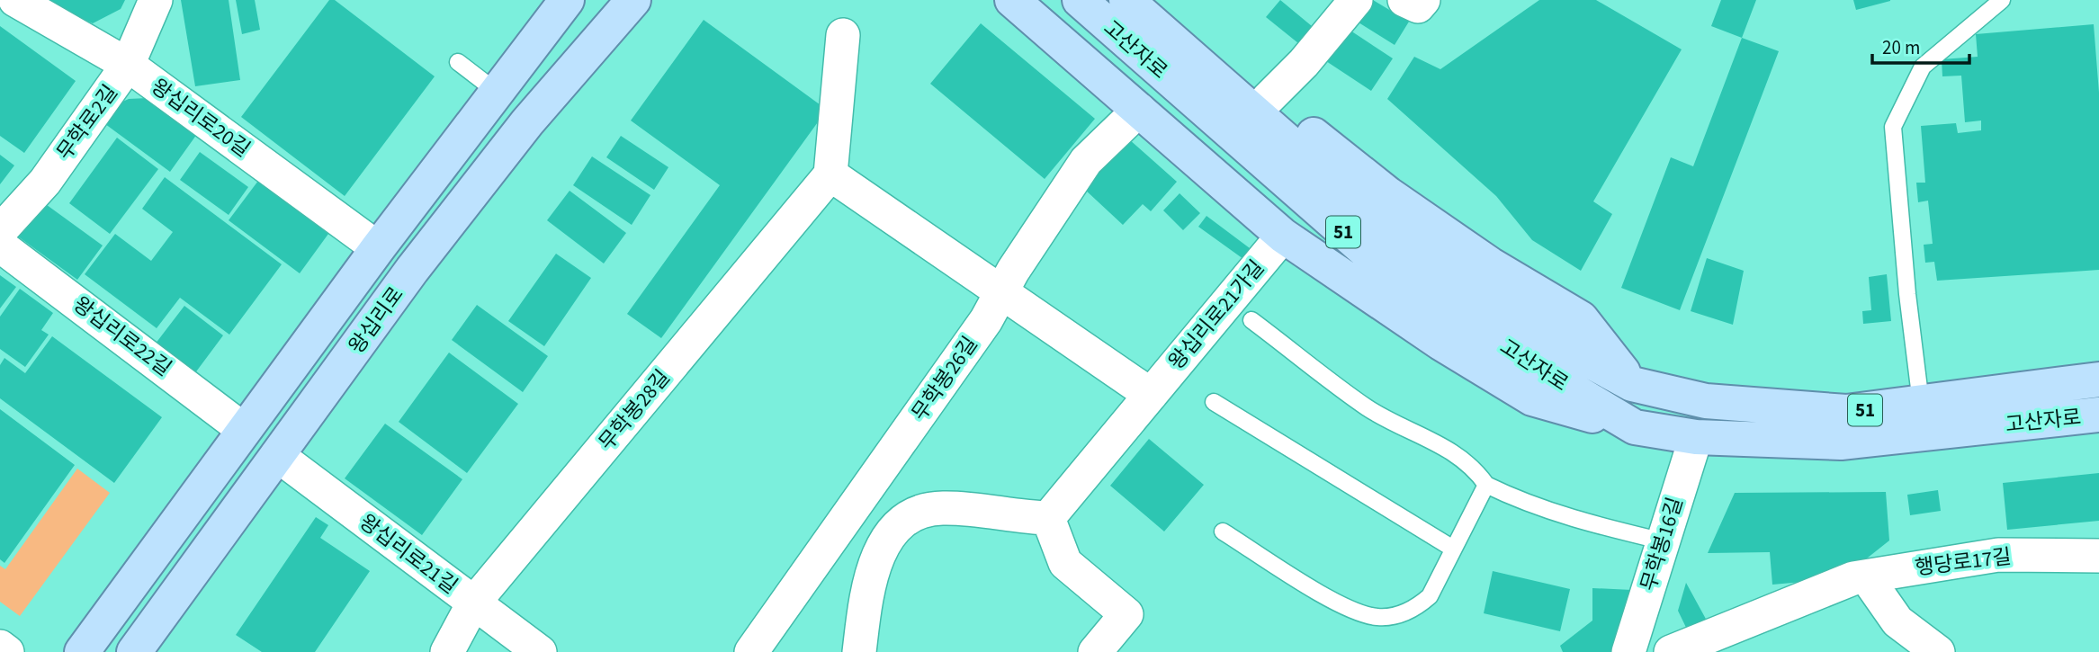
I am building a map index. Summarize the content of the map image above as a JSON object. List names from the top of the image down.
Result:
{
  "streets": {
    "main road": ["고산자로", "51", "왕십리로"],
    "street": [
      "왕십리로20길",
      "무학로2길",
      "왕십리로21가길",
      "왕십리로22길",
      "무학봉26길",
      "무학봉28길",
      "무학봉16길",
      "왕십리로21길",
      "행당로17길"
    ]
  },
  "crossings": [
    ["고산자로", "무학봉16길"],
    ["왕십리로20길", "무학로2길"],
    ["왕십리로20길", "왕십리로"],
    ["왕십리로", "왕십리로22길"],
    ["왕십리로", "왕십리로21길"],
    ["무학봉28길", "왕십리로21길"]
  ],
  "scale_bar": "20 m"
}
